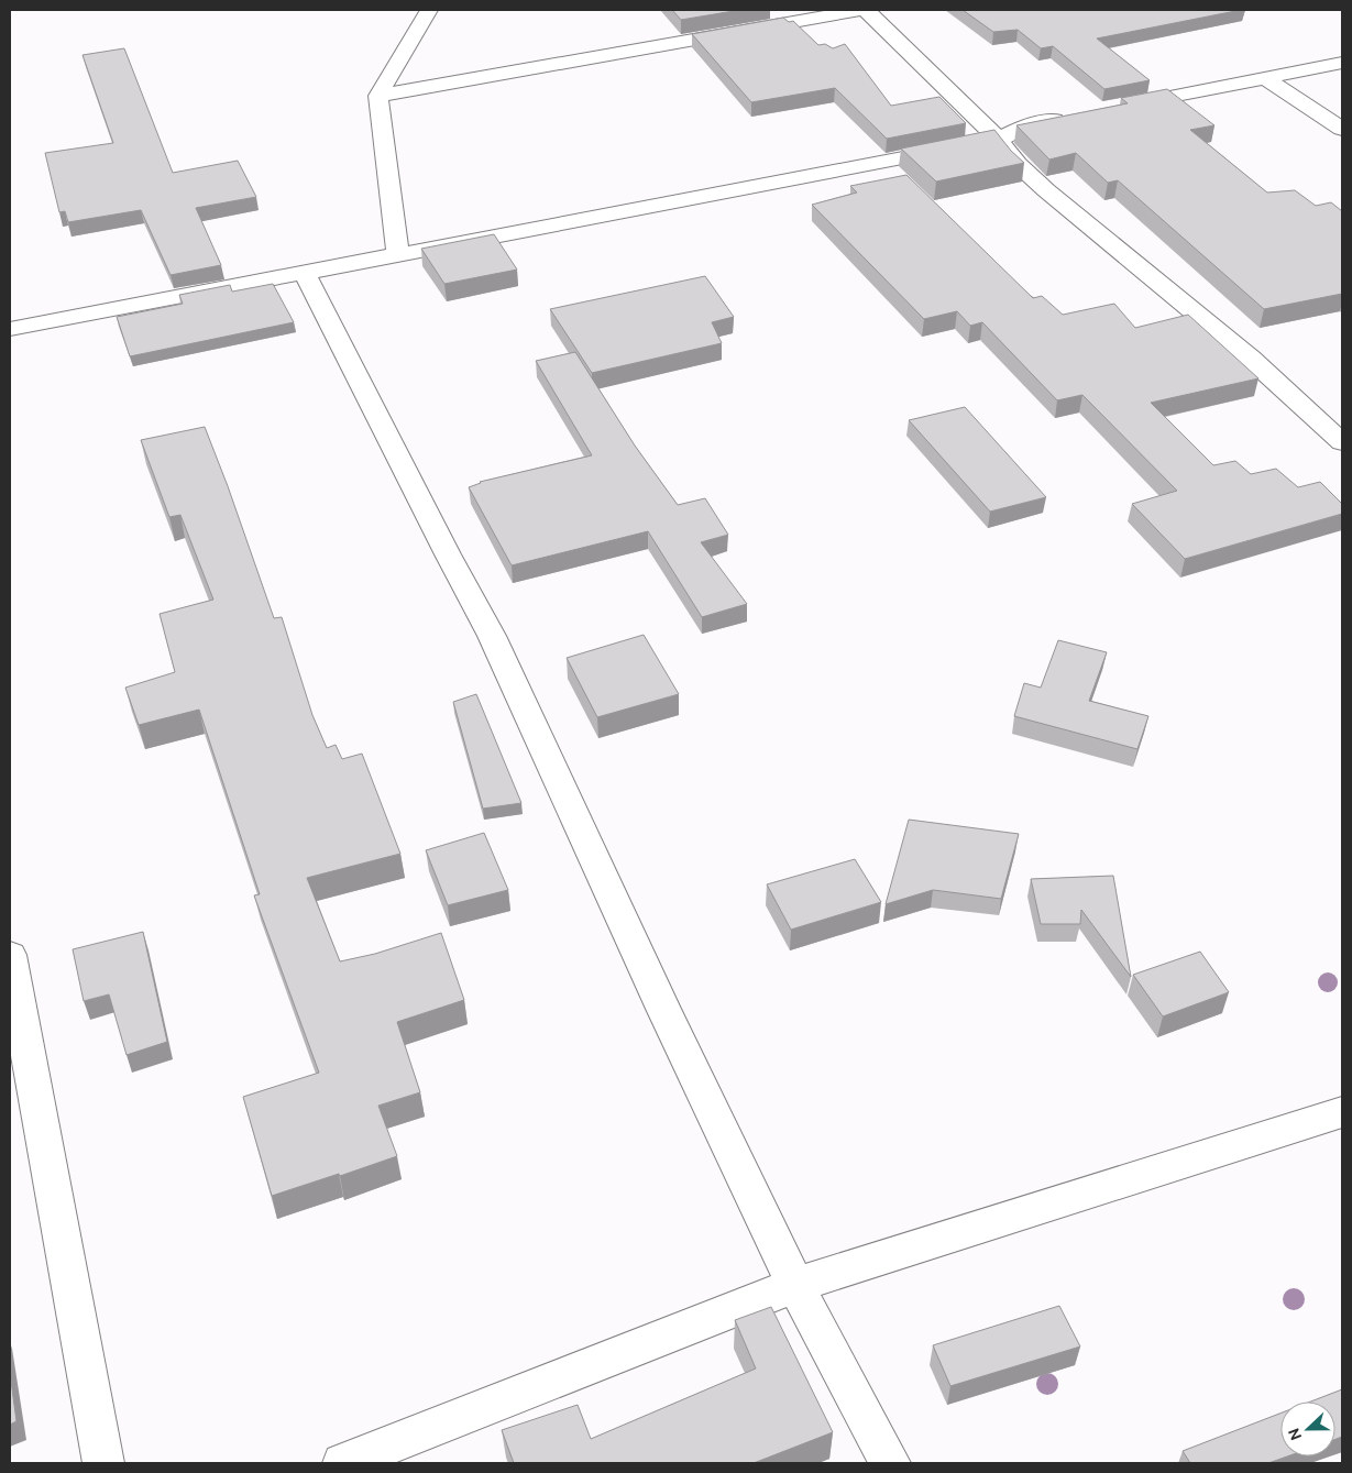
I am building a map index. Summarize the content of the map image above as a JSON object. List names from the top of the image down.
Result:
{
  "north": "left"
}
